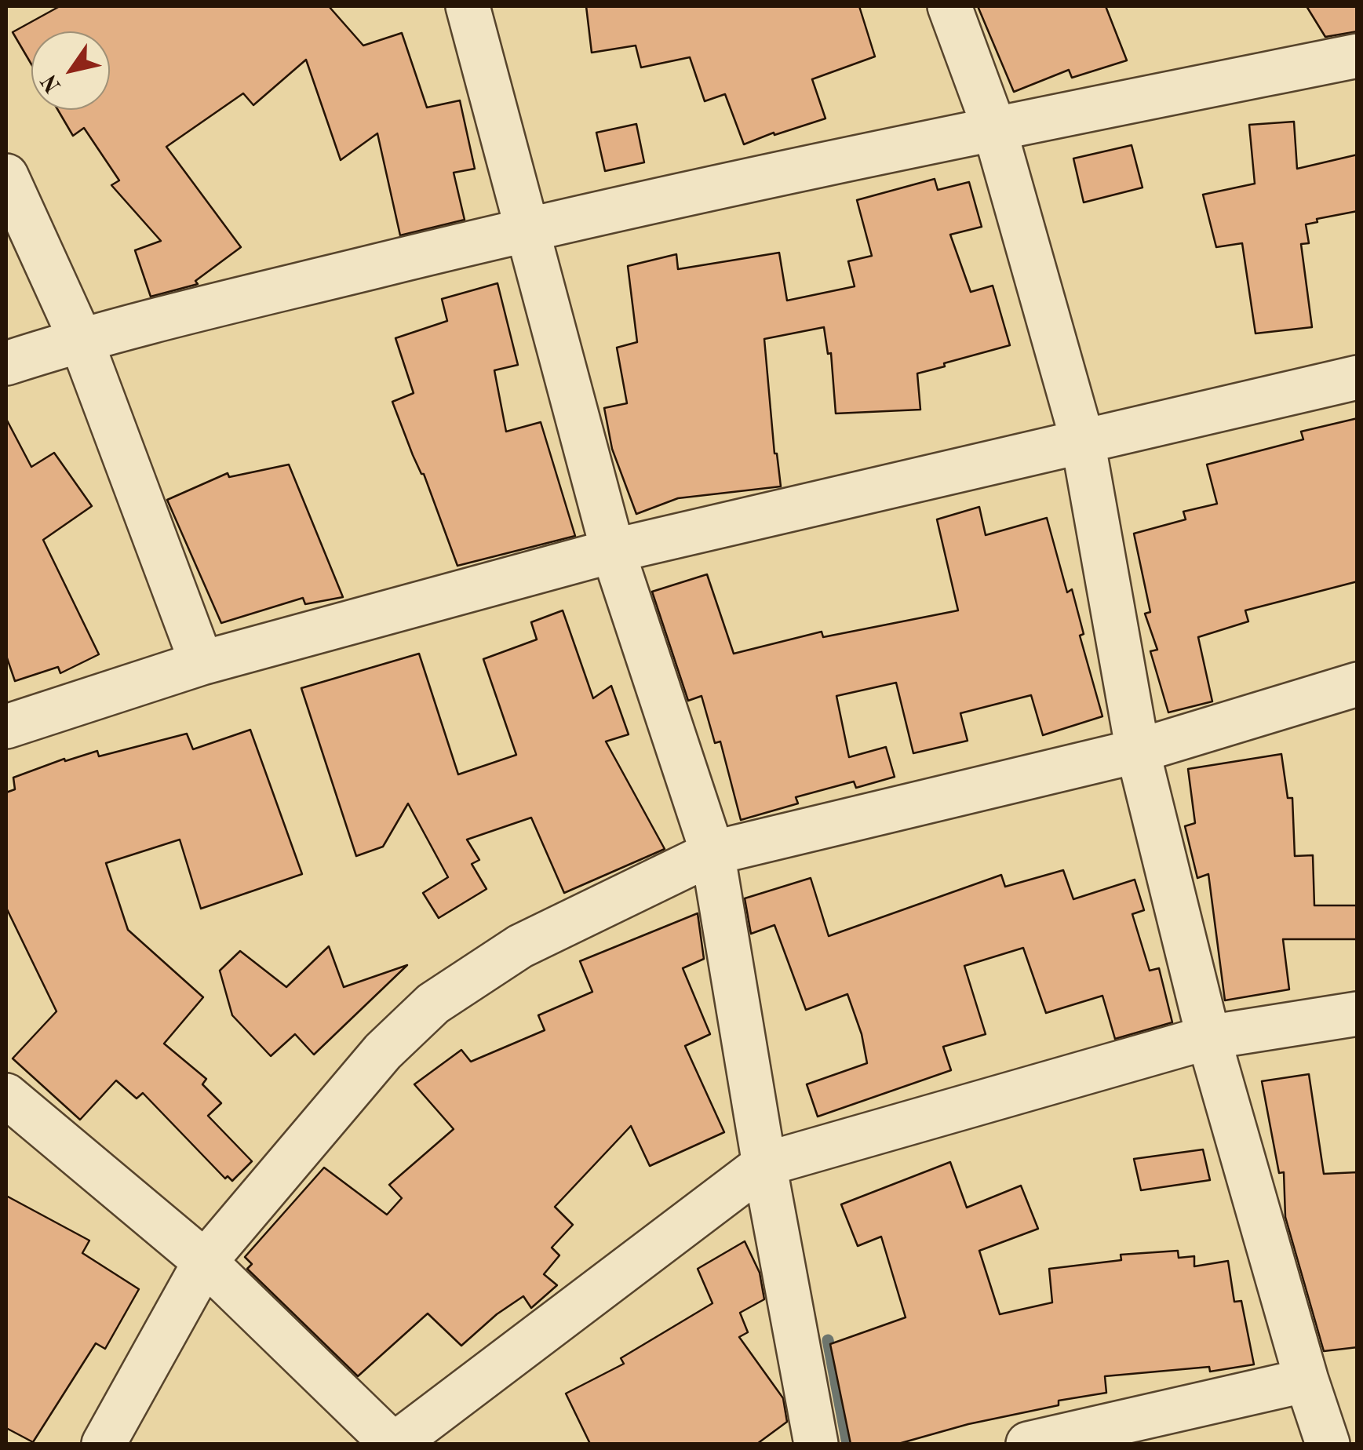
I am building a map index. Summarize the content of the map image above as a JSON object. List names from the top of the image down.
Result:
{
  "north": "bottom left"
}
